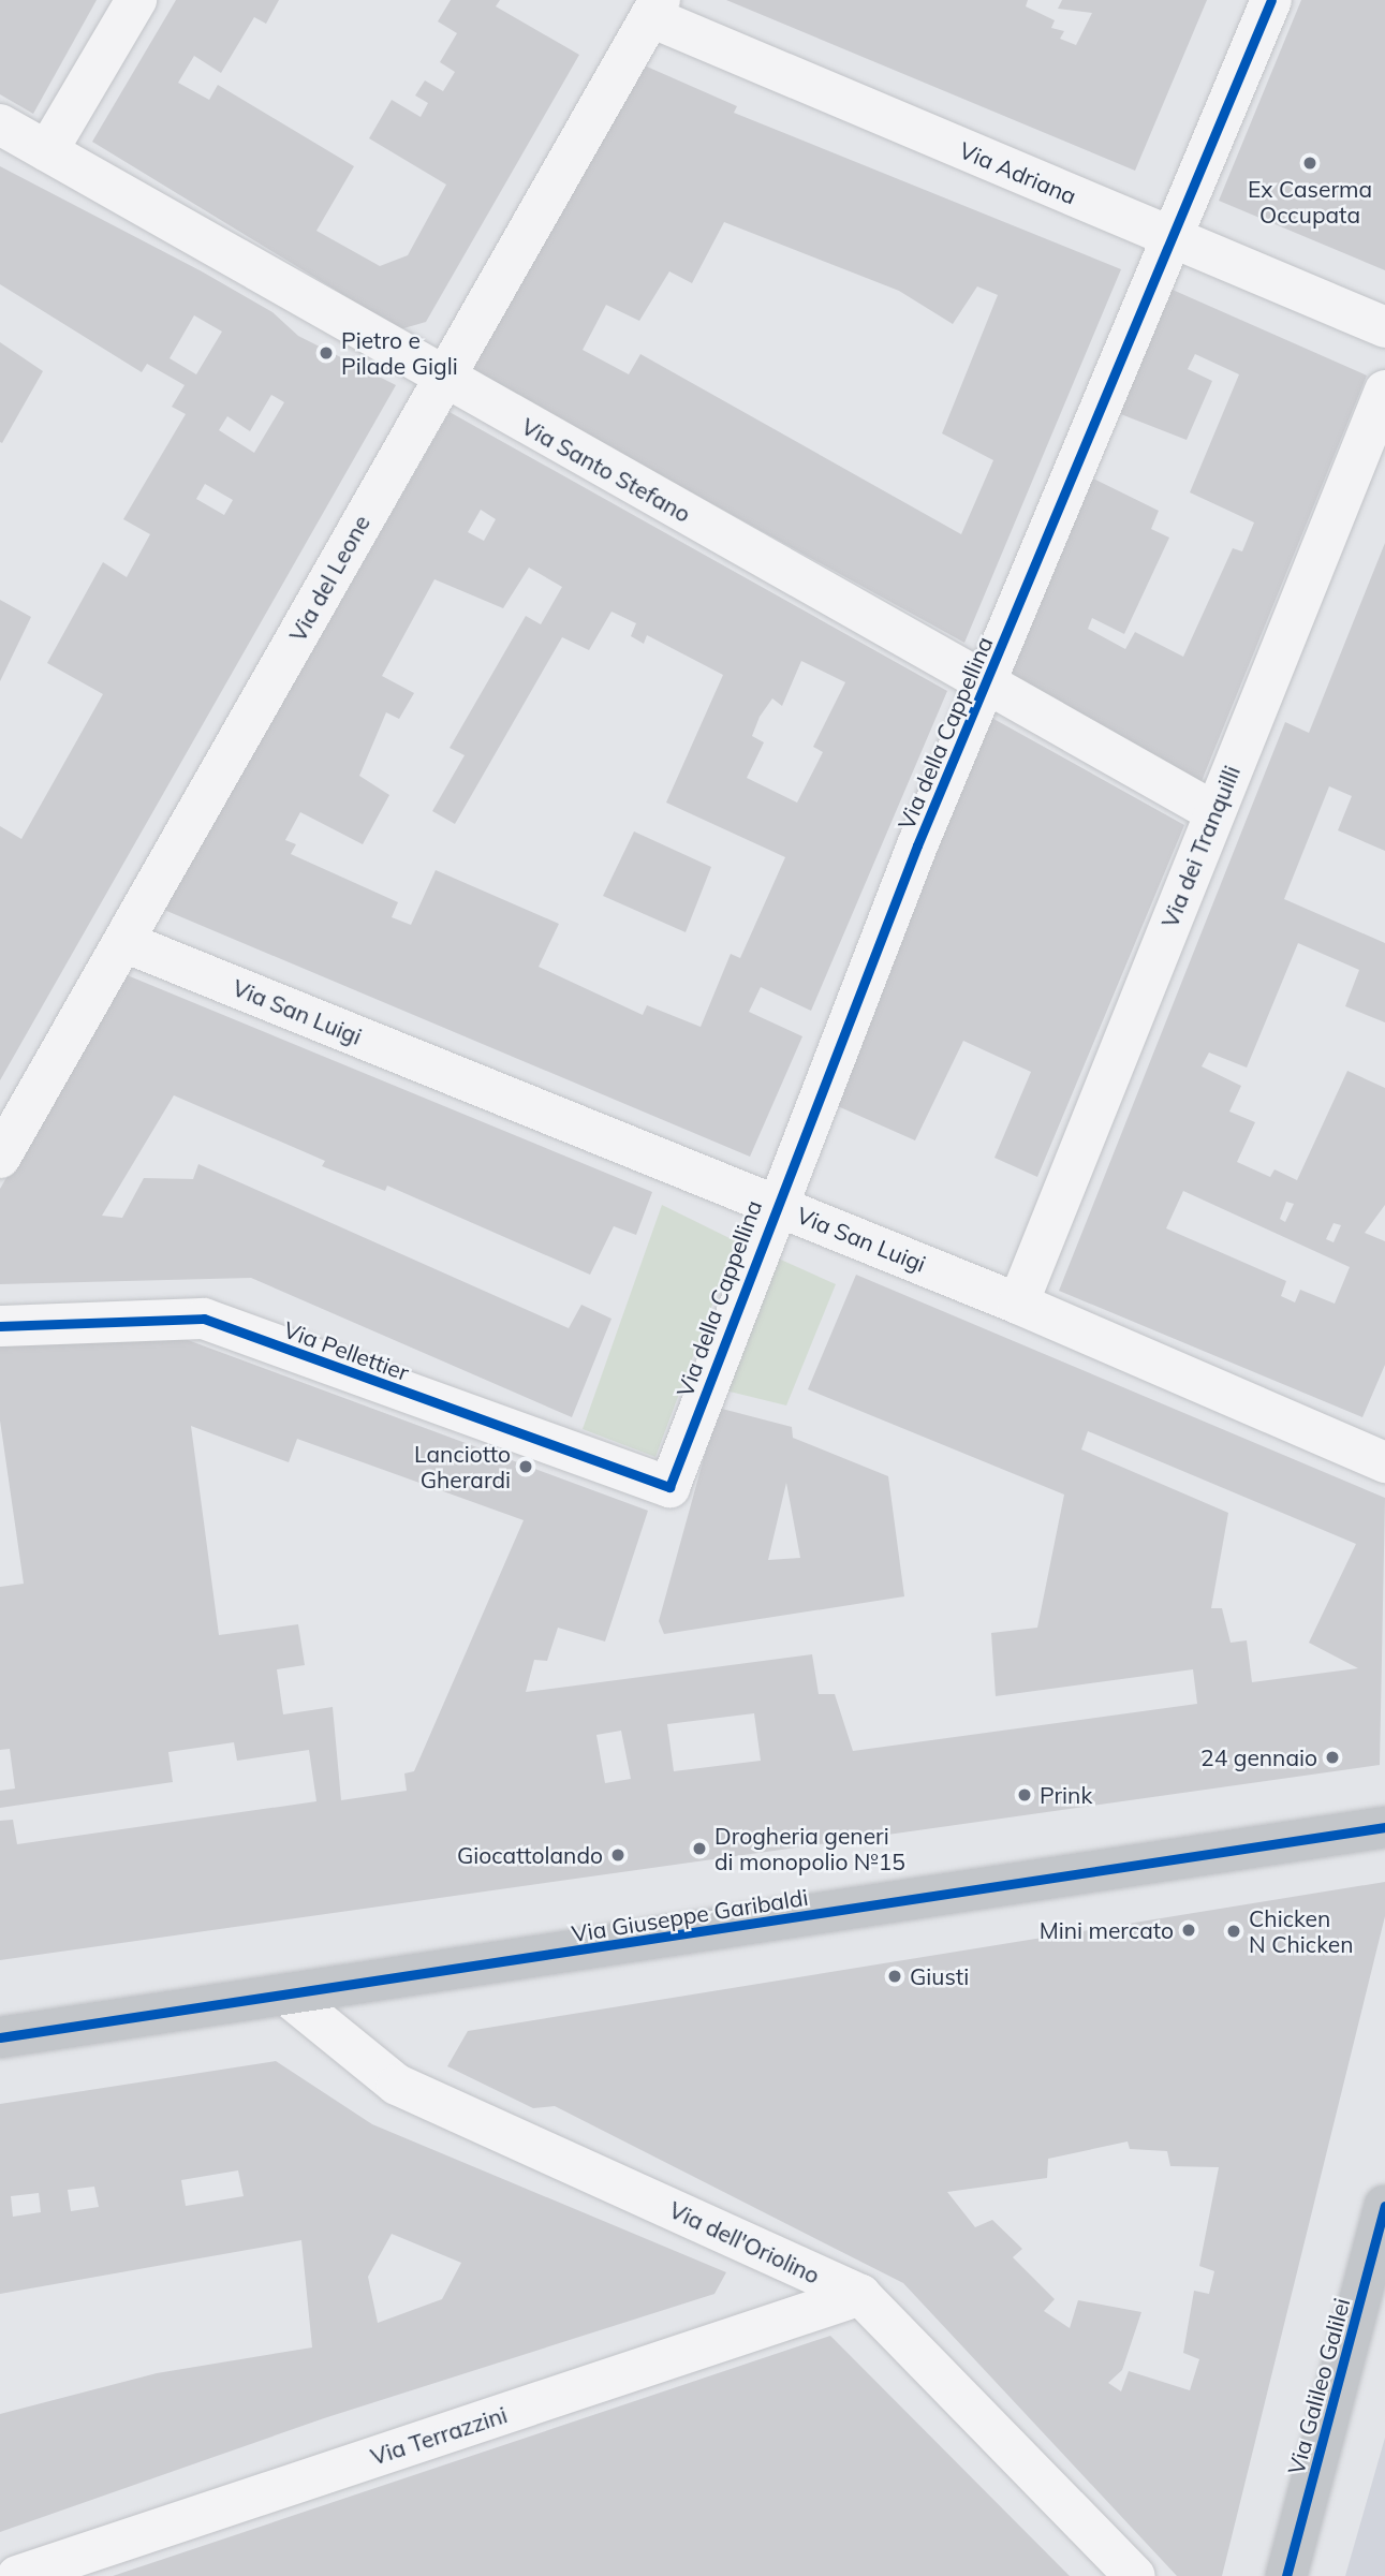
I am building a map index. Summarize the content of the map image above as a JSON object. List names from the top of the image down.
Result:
{
  "streets": {
    "street": [
      "Via Adriana",
      "Via Santo Stefano",
      "Via del Leone",
      "Via della Cappellina",
      "Via dei Tranquilli",
      "Via San Luigi",
      "Via Pellettier",
      "Via Giuseppe Garibaldi",
      "Via dell'Oriolino",
      "Via Galileo Galilei",
      "Via Terrazzini"
    ]
  },
  "crossings": [
    ["Via Adriana", "Via del Leone"],
    ["Via Adriana", "Via della Cappellina"],
    ["Via Santo Stefano", "Via del Leone"],
    ["Via Santo Stefano", "Via della Cappellina"],
    ["Via Santo Stefano", "Via dei Tranquilli"],
    ["Via del Leone", "Via San Luigi"],
    ["Via della Cappellina", "Via San Luigi"],
    ["Via della Cappellina", "Via Pellettier"],
    ["Via dei Tranquilli", "Via San Luigi"],
    ["Via Giuseppe Garibaldi", "Via dell'Oriolino"],
    ["Via dell'Oriolino", "Via Terrazzini"]
  ],
  "places": [
    "Ex Caserma Occupata",
    "Pietro e Pilade Gigli",
    "Lanciotto Gherardi",
    "24 gennaio",
    "Prink",
    "Drogheria generi di monopolio №15",
    "Giocattolando",
    "Mini mercato",
    "Chicken N Chicken",
    "Giusti"
  ]
}
